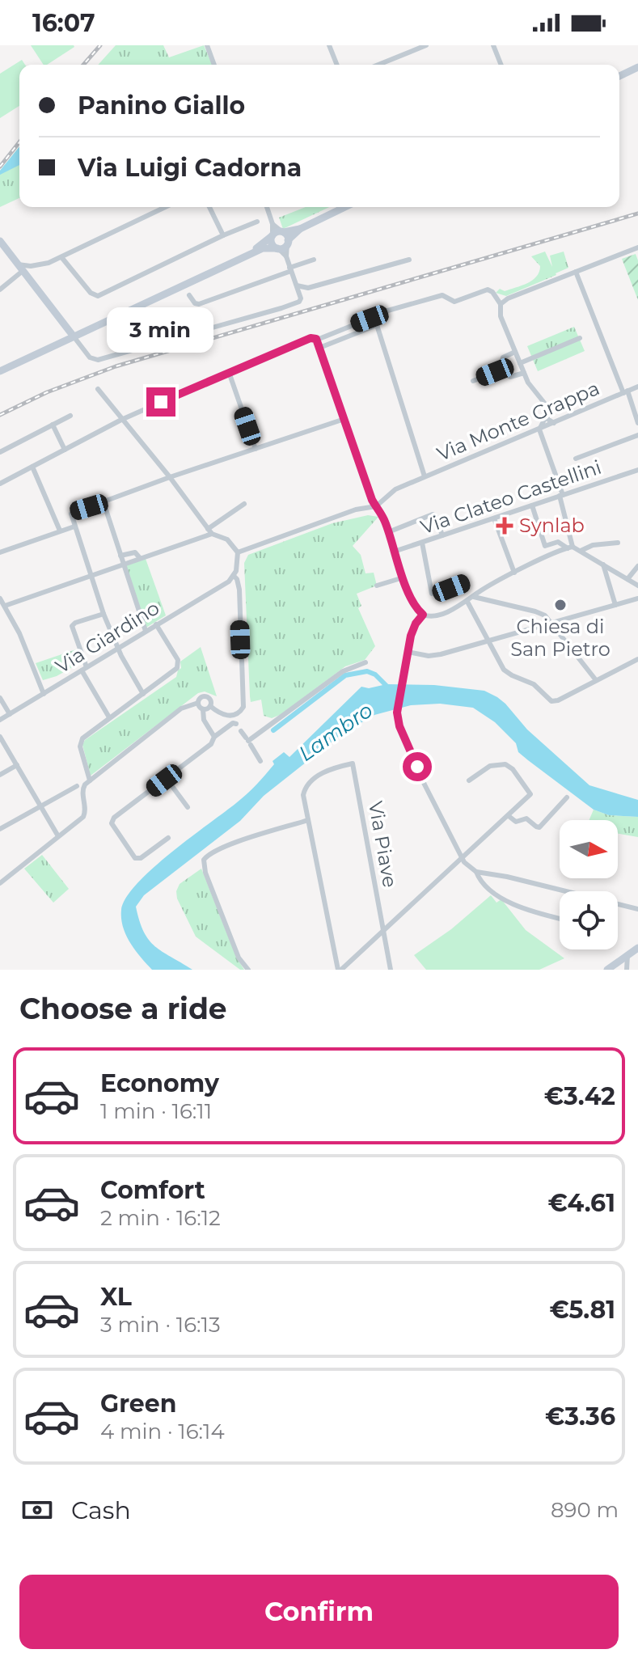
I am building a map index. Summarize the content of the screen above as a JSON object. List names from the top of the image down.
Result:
{
  "streets": {
    "street": [
      "Via Monte Grappa",
      "Via Clateo Castellini",
      "Via Giardino",
      "Via Piave"
    ]
  },
  "water": ["Lambro"],
  "places": {
    "health": ["Synlab"],
    "other": ["Chiesa di San Pietro"]
  },
  "north": "right",
  "page": {
    "status": "16:07",
    "banner": ["Panino Giallo", "Via Luigi Cadorna"],
    "bubble": "3 min",
    "heading": "Choose a ride",
    "list": [
      {
        "name": "Economy",
        "note": "1 min · 16:11",
        "value": "€3.42"
      },
      {
        "name": "Comfort",
        "note": "2 min · 16:12",
        "value": "€4.61"
      },
      {
        "name": "XL",
        "note": "3 min · 16:13",
        "value": "€5.81"
      },
      {
        "name": "Green",
        "note": "4 min · 16:14",
        "value": "€3.36"
      }
    ],
    "pay": ["Cash", "890 m"],
    "buttons": "Confirm"
  }
}
